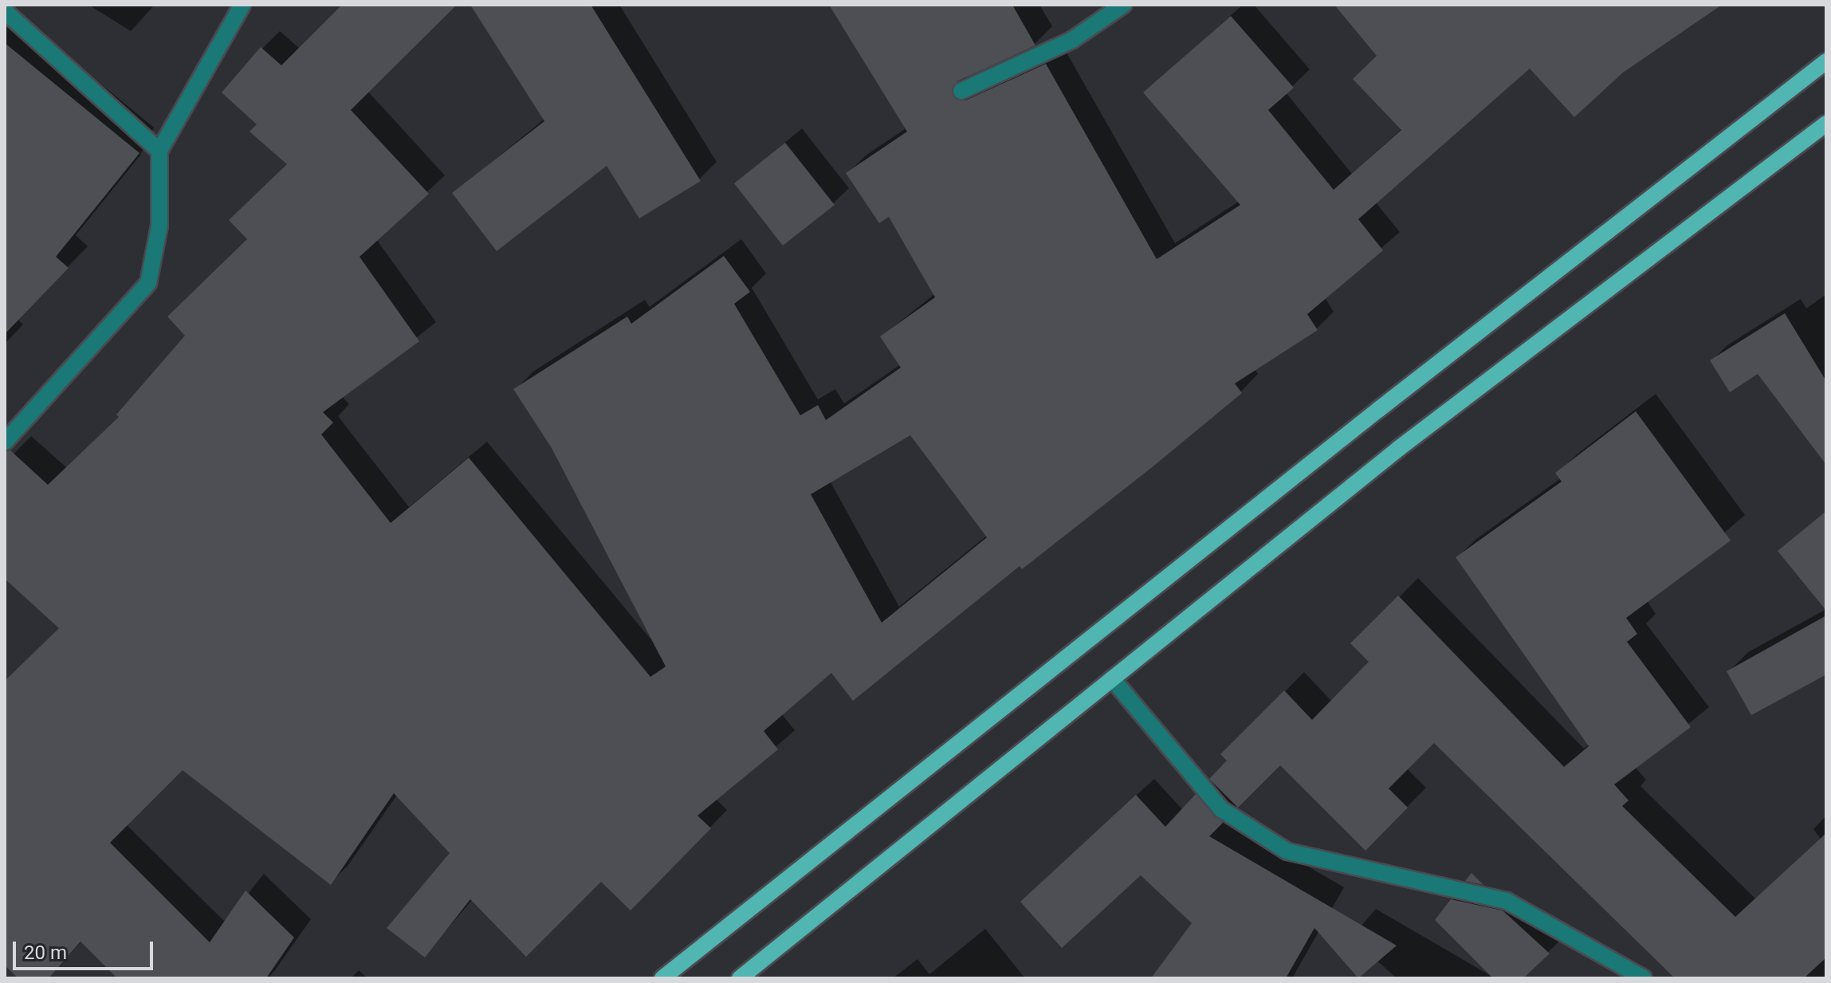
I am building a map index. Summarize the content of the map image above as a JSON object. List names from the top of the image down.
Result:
{
  "scale_bar": "20 m"
}
